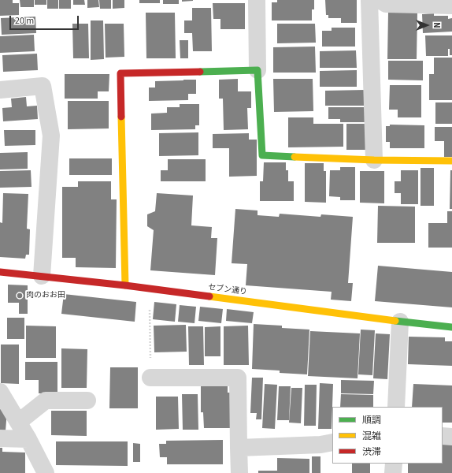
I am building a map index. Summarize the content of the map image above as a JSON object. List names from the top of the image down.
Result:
{
  "streets": {
    "street": ["セブン通り"]
  },
  "places": ["肉のおお田"],
  "legend": ["順調", "混雑", "渋滞"],
  "scale_bar": "20 m",
  "north": "right"
}
